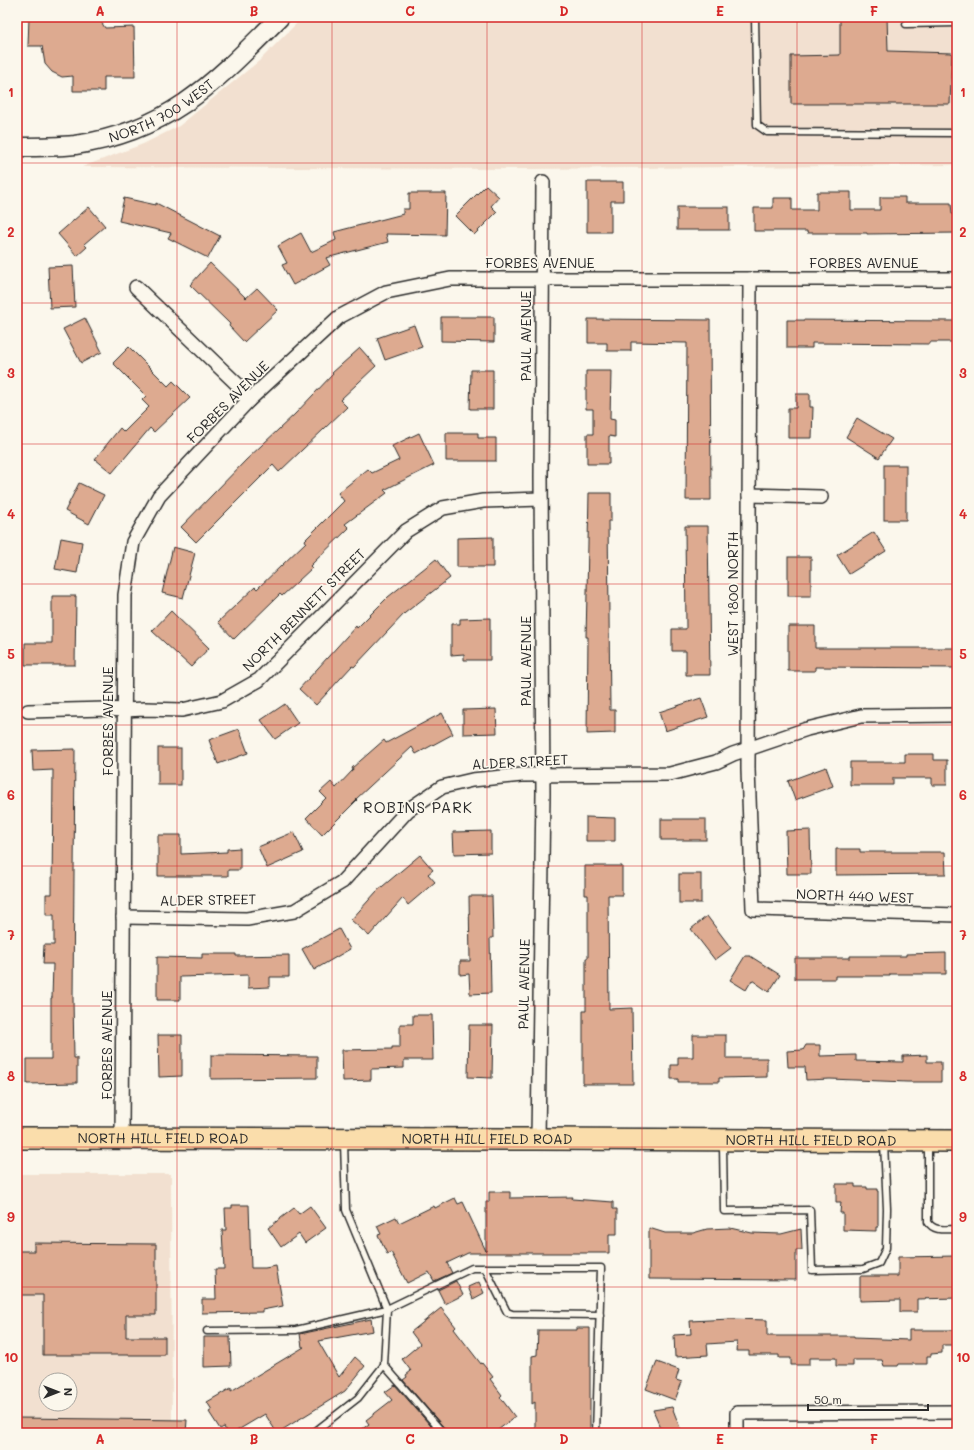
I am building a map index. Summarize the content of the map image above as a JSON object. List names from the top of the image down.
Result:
{
  "streets": {
    "main road": ["NORTH HILL FIELD ROAD"],
    "street": [
      "NORTH 700 WEST",
      "FORBES AVENUE",
      "PAUL AVENUE",
      "WEST 1800 NORTH",
      "NORTH BENNETT STREET",
      "ALDER STREET",
      "NORTH 440 WEST"
    ]
  },
  "crossings": [
    ["FORBES AVENUE", "PAUL AVENUE"],
    ["FORBES AVENUE", "WEST 1800 NORTH"],
    ["FORBES AVENUE", "NORTH BENNETT STREET"],
    ["FORBES AVENUE", "ALDER STREET"],
    ["FORBES AVENUE", "NORTH HILL FIELD ROAD"],
    ["PAUL AVENUE", "NORTH BENNETT STREET"],
    ["PAUL AVENUE", "ALDER STREET"],
    ["PAUL AVENUE", "NORTH HILL FIELD ROAD"],
    ["WEST 1800 NORTH", "ALDER STREET"],
    ["WEST 1800 NORTH", "NORTH 440 WEST"]
  ],
  "districts": ["ROBINS PARK"],
  "scale_bar": "50 m",
  "north": "right",
  "grid": {
    "columns": [
      "A",
      "B",
      "C",
      "D",
      "E",
      "F"
    ],
    "rows": [
      "1",
      "2",
      "3",
      "4",
      "5",
      "6",
      "7",
      "8",
      "9",
      "10"
    ]
  }
}
